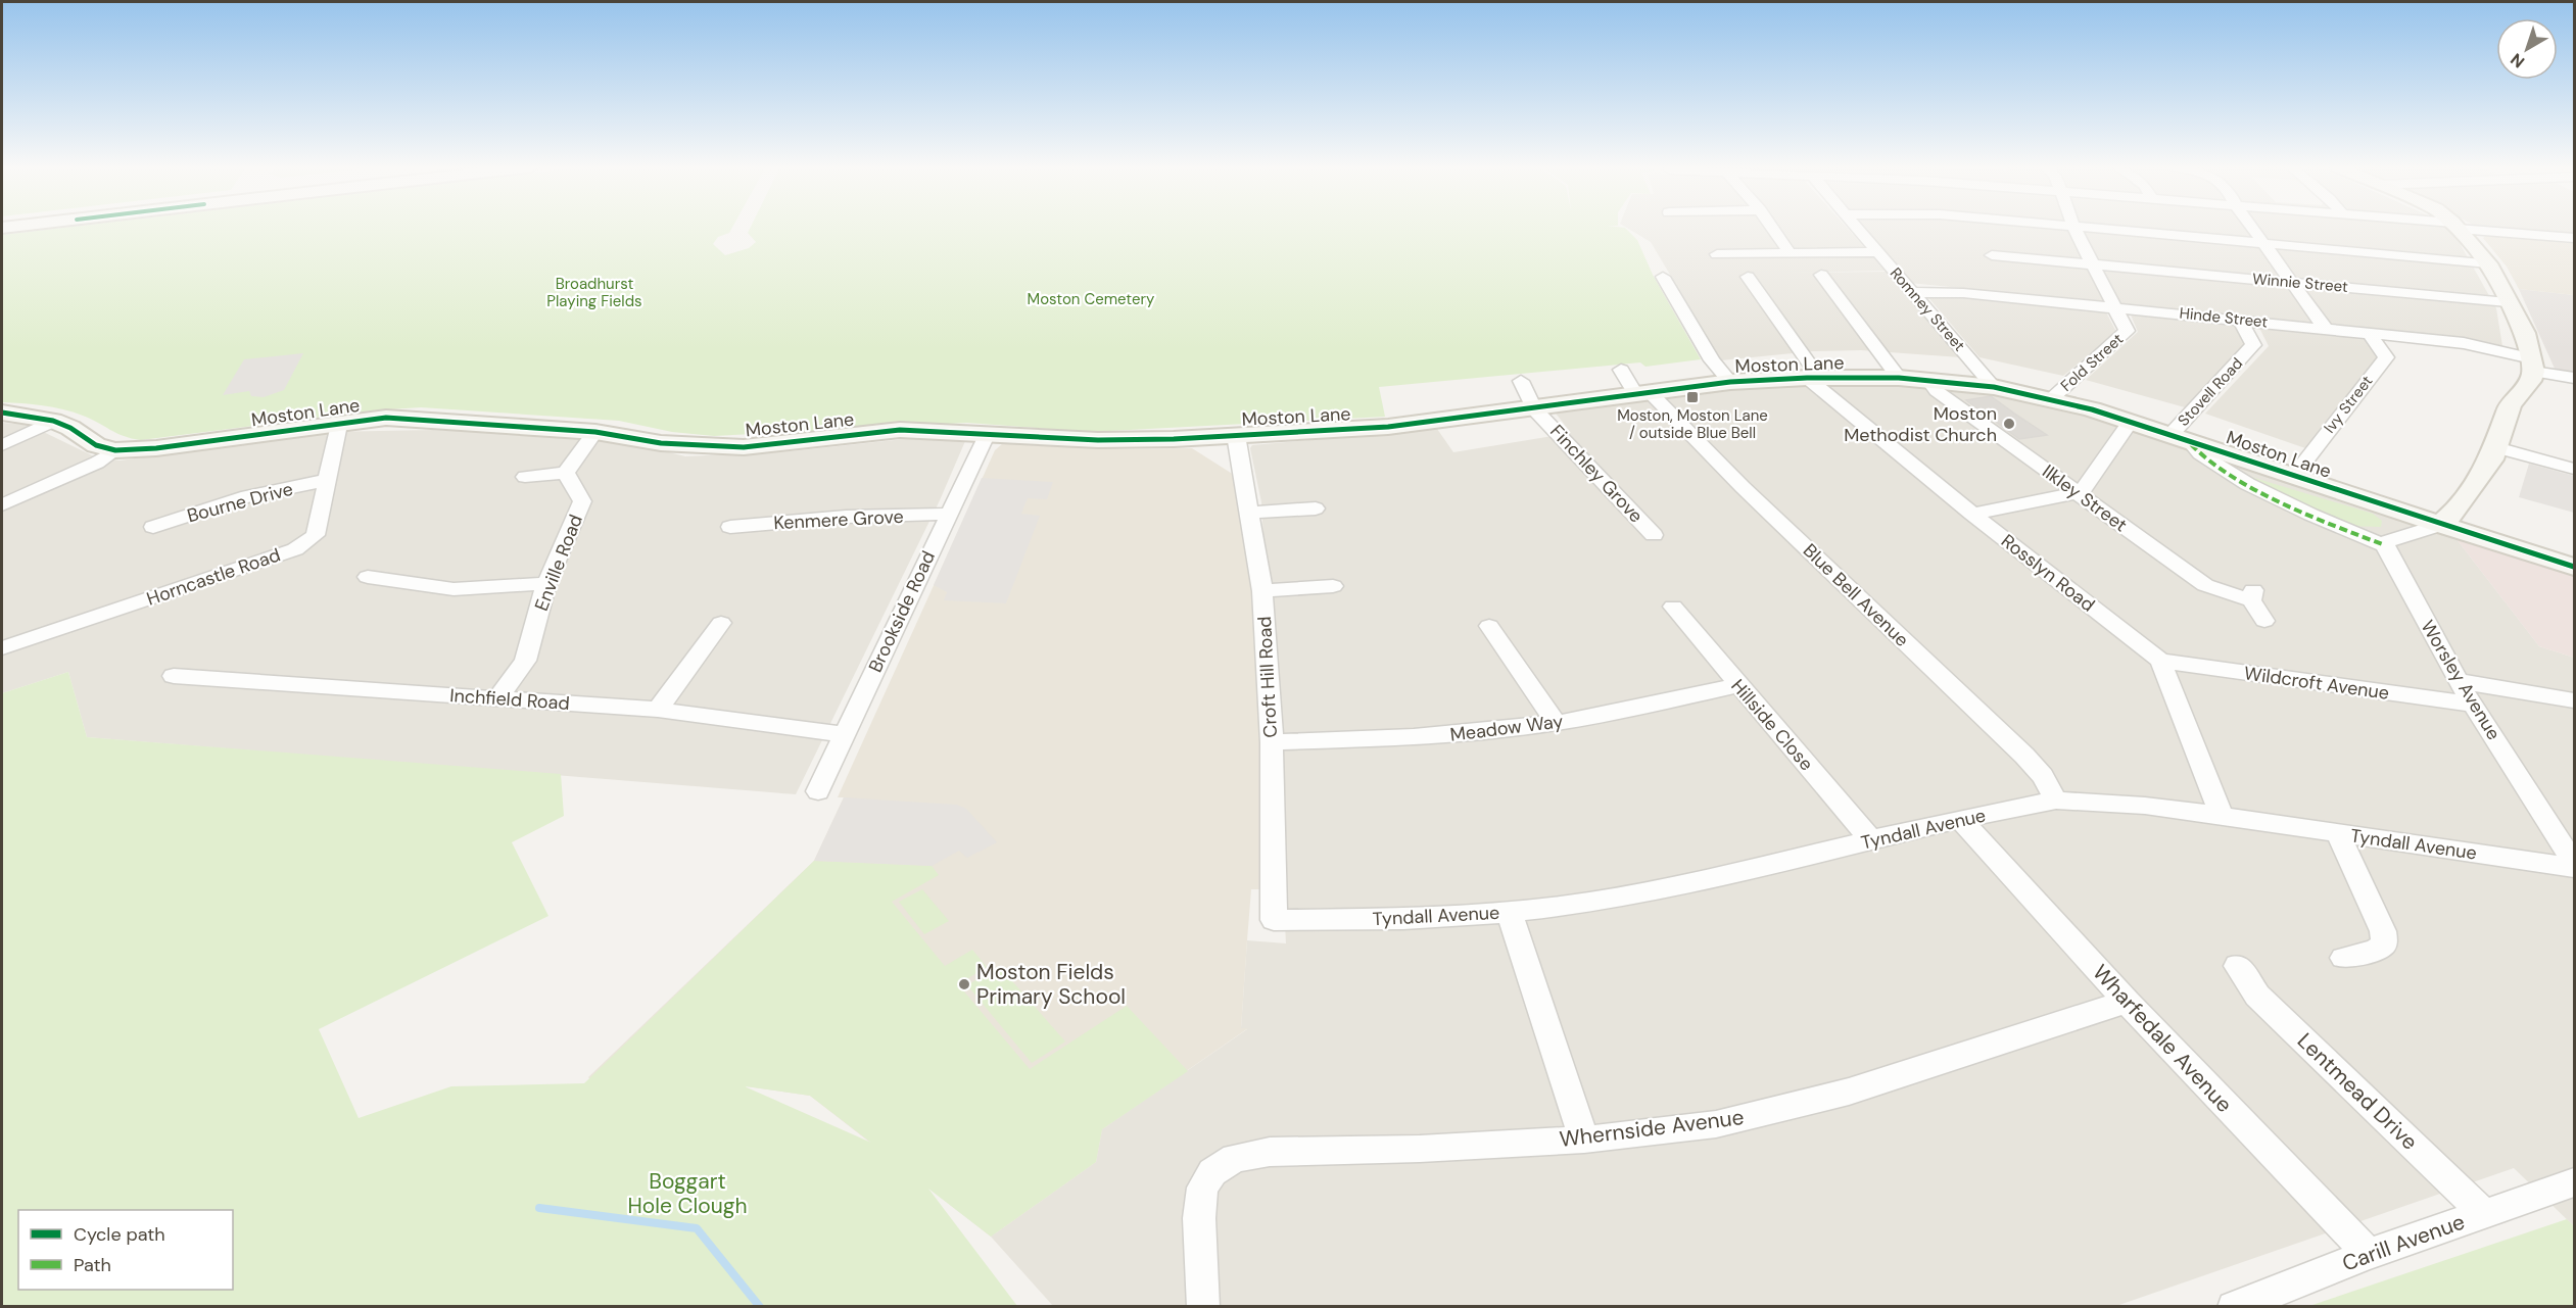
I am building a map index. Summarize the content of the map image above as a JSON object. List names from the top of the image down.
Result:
{
  "streets": {
    "street": [
      "Winnie Street",
      "Romney Street",
      "Hinde Street",
      "Fold Street",
      "Moston Lane",
      "Stovell Road",
      "Ivy Street",
      "Finchley Grove",
      "Ilkley Street",
      "Bourne Drive",
      "Kenmere Grove",
      "Enville Road",
      "Rosslyn Road",
      "Horncastle Road",
      "Blue Bell Avenue",
      "Brookside Road",
      "Croft Hill Road",
      "Worsley Avenue",
      "Wildcroft Avenue",
      "Inchfield Road",
      "Hillside Close",
      "Meadow Way",
      "Tyndall Avenue",
      "Wharfedale Avenue",
      "Lentmead Drive",
      "Whernside Avenue",
      "Carill Avenue"
    ]
  },
  "crossings": [
    ["Winnie Street", "Fold Street"],
    ["Romney Street", "Hinde Street"],
    ["Romney Street", "Moston Lane"],
    ["Hinde Street", "Fold Street"],
    ["Hinde Street", "Stovell Road"],
    ["Hinde Street", "Ivy Street"],
    ["Fold Street", "Moston Lane"],
    ["Moston Lane", "Stovell Road"],
    ["Moston Lane", "Ivy Street"],
    ["Moston Lane", "Finchley Grove"],
    ["Moston Lane", "Ilkley Street"],
    ["Moston Lane", "Rosslyn Road"],
    ["Moston Lane", "Horncastle Road"],
    ["Moston Lane", "Blue Bell Avenue"],
    ["Moston Lane", "Brookside Road"],
    ["Moston Lane", "Croft Hill Road"],
    ["Bourne Drive", "Horncastle Road"],
    ["Kenmere Grove", "Brookside Road"],
    ["Enville Road", "Inchfield Road"],
    ["Rosslyn Road", "Wildcroft Avenue"],
    ["Blue Bell Avenue", "Tyndall Avenue"],
    ["Brookside Road", "Inchfield Road"],
    ["Croft Hill Road", "Meadow Way"],
    ["Croft Hill Road", "Tyndall Avenue"],
    ["Worsley Avenue", "Wildcroft Avenue"],
    ["Hillside Close", "Meadow Way"],
    ["Hillside Close", "Tyndall Avenue"],
    ["Tyndall Avenue", "Wharfedale Avenue"],
    ["Wharfedale Avenue", "Whernside Avenue"],
    ["Wharfedale Avenue", "Carill Avenue"],
    ["Lentmead Drive", "Carill Avenue"]
  ],
  "parks": ["Broadhurst Playing Fields", "Moston Cemetery", "Boggart Hole Clough"],
  "places": {
    "transit": ["Moston, Moston Lane / outside Blue Bell"],
    "other": ["Moston Methodist Church", "Moston Fields Primary School"]
  },
  "legend": ["Cycle path", "Path"],
  "north": "bottom left"
}
